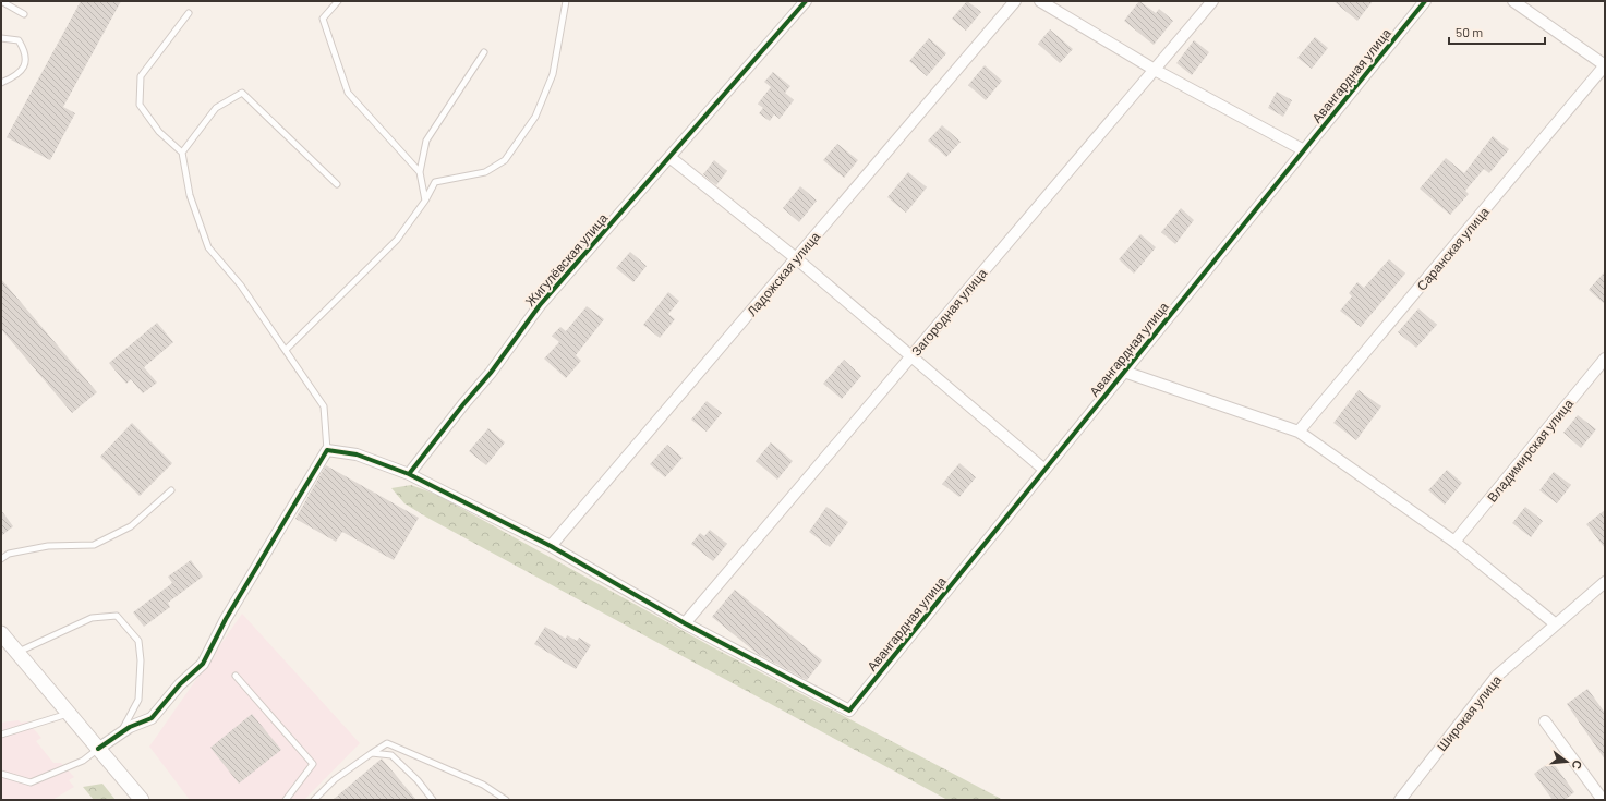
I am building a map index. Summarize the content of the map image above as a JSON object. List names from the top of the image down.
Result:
{
  "streets": {
    "street": [
      "Авангардная улица",
      "Саранская улица",
      "Жигулёвская улица",
      "Ладожская улица",
      "Загородная улица",
      "Владимирская улица",
      "Широкая улица"
    ]
  },
  "crossings": [
    ["Авангардная улица", "Загородная улица"]
  ],
  "scale_bar": "50 m",
  "north": "right"
}
